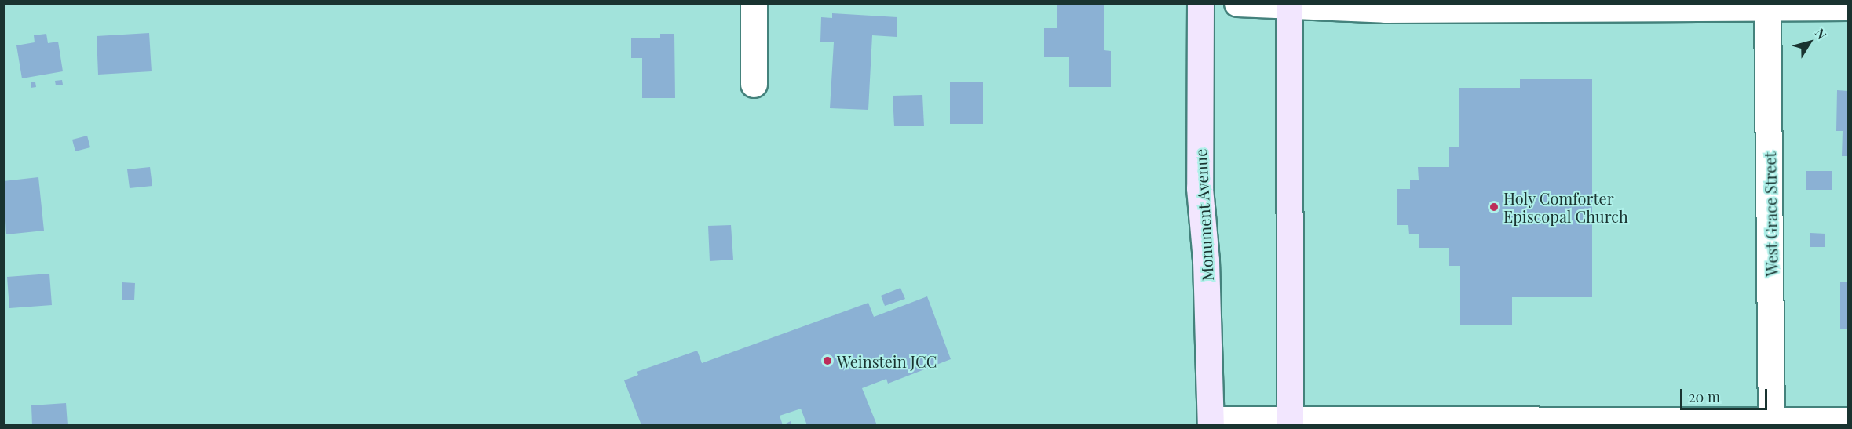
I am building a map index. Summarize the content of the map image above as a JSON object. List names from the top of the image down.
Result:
{
  "streets": {
    "street": ["West Grace Street", "Monument Avenue"]
  },
  "places": ["Holy Comforter Episcopal Church", "Weinstein JCC"],
  "scale_bar": "20 m",
  "north": "top right"
}
